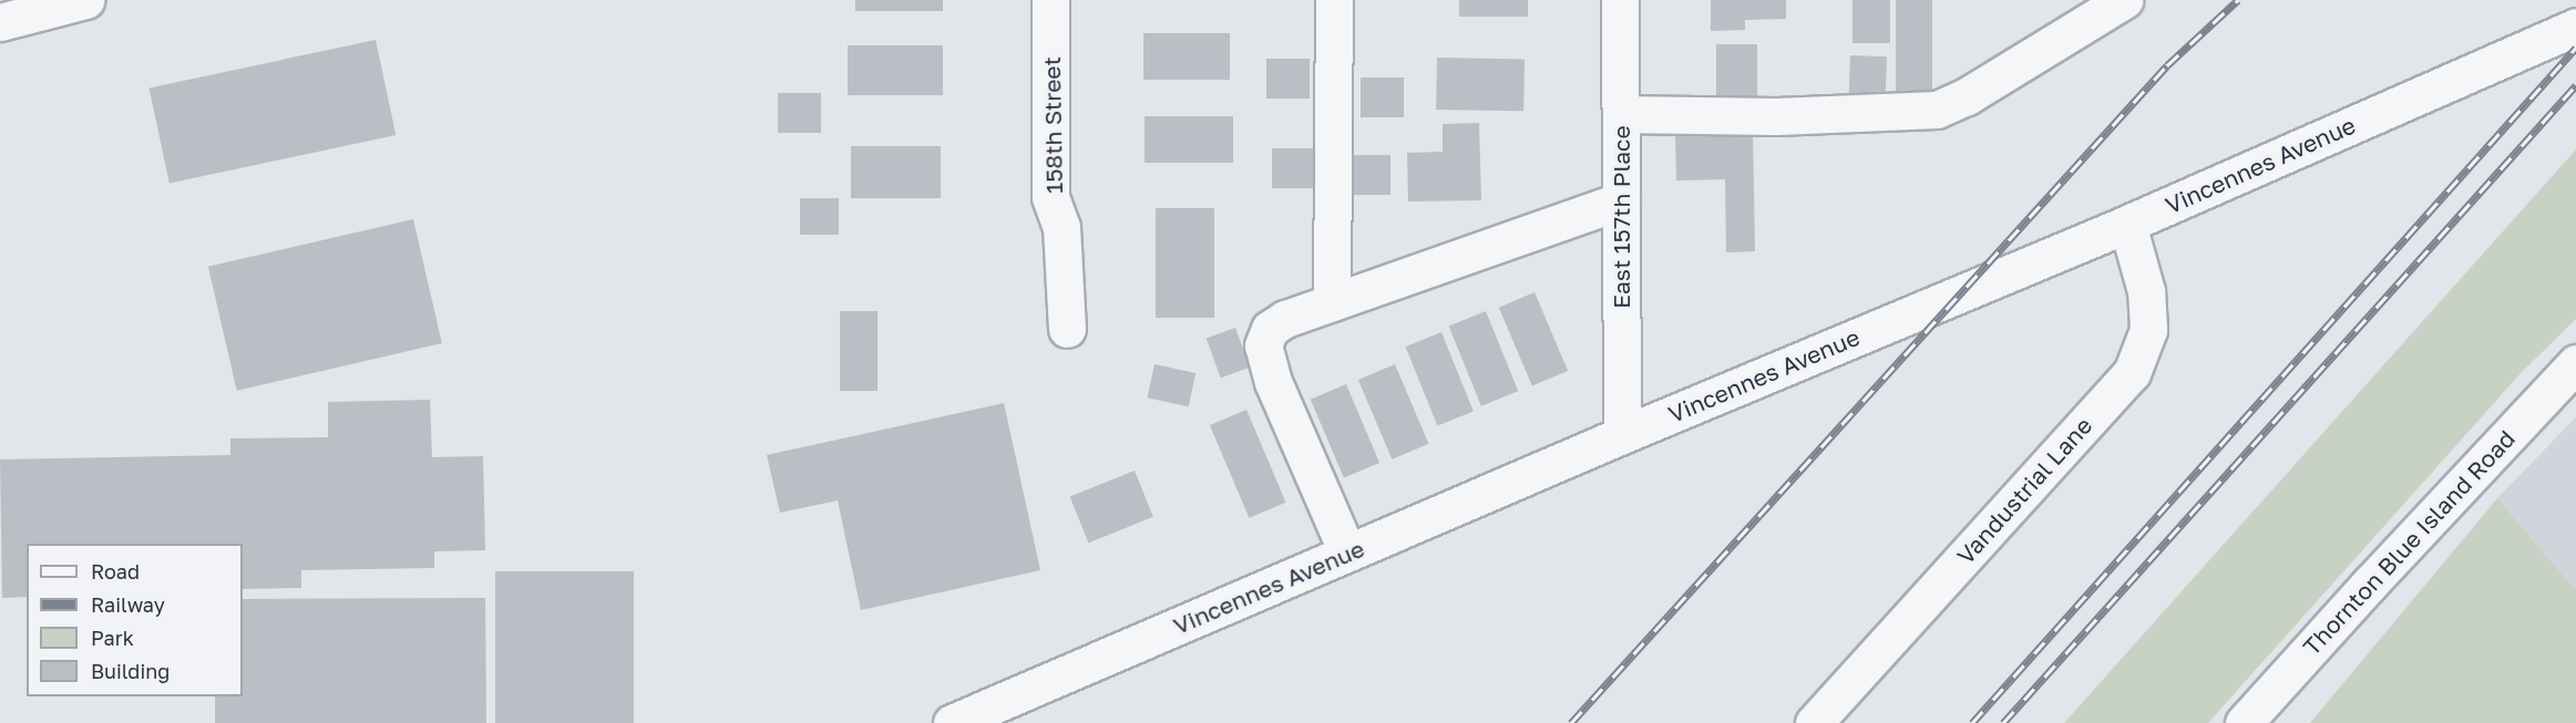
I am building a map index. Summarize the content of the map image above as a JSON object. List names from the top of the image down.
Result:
{
  "streets": {
    "street": [
      "158th Street",
      "Vincennes Avenue",
      "East 157th Place",
      "Vandustrial Lane",
      "Thornton Blue Island Road"
    ]
  },
  "crossings": [
    ["Vincennes Avenue", "East 157th Place"],
    ["Vincennes Avenue", "Vandustrial Lane"]
  ],
  "legend": [
    "Road",
    "Railway",
    "Park",
    "Building"
  ]
}
